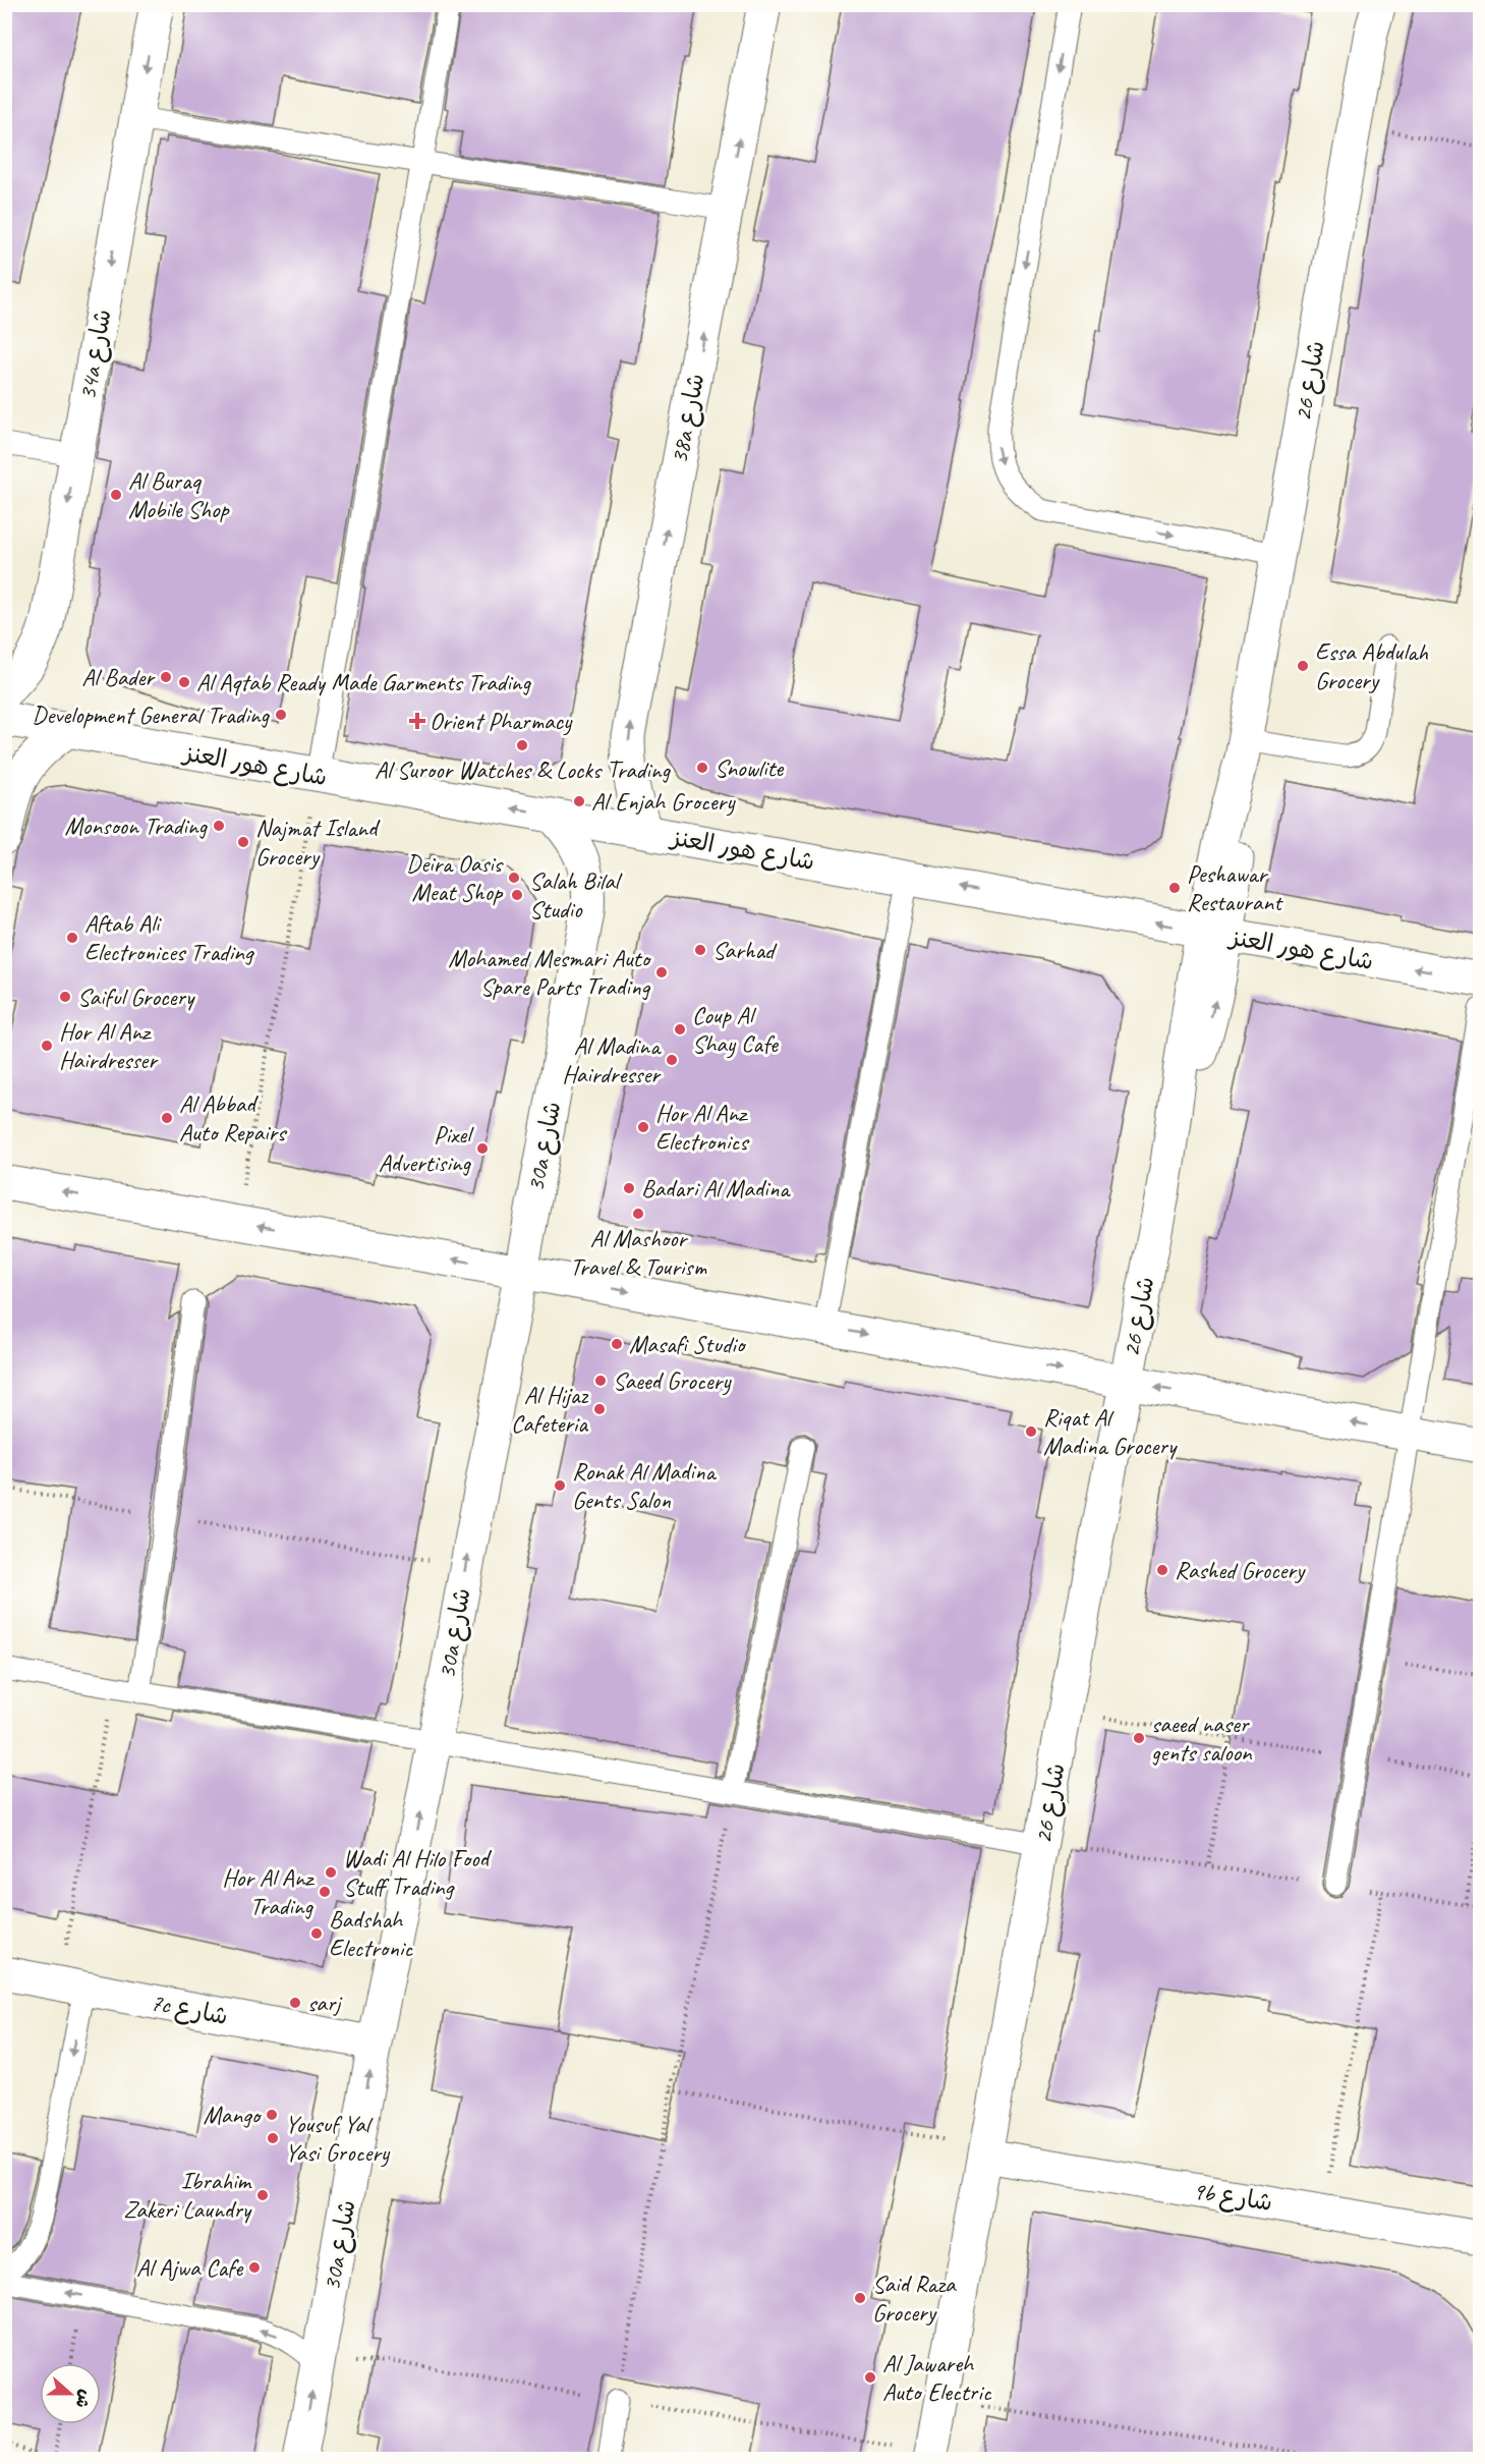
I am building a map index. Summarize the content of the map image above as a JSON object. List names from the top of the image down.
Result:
{
  "streets": {
    "street": [
      "34a شارع",
      "شارع 26",
      "38a شارع",
      "شارع هور العنز",
      "30a شارع",
      "7c شارع",
      "9b شارع"
    ]
  },
  "crossings": [
    ["شارع 26", "شارع هور العنز"],
    ["شارع 26", "9b شارع"],
    ["38a شارع", "شارع هور العنز"],
    ["شارع هور العنز", "30a شارع"],
    ["30a شارع", "7c شارع"]
  ],
  "one_way": [
    "34a شارع",
    "38a شارع",
    "شارع هور العنز",
    "30a شارع"
  ],
  "places": {
    "other": [
      "Al Buraq Mobile Shop",
      "Essa Abdulah Grocery",
      "Al Bader",
      "Al Aqtab Ready Made Garments Trading",
      "Development General Trading",
      "Al Suroor Watches & Locks Trading",
      "Snowlite",
      "Al Enjah Grocery",
      "Monsoon Trading",
      "Najmat Island Grocery",
      "Deira Oasis Meat Shop",
      "Peshawar Restaurant",
      "Salah Bilal Studio",
      "Aftab Ali Electronices Trading",
      "Sarhad",
      "Mohamed Mesmari Auto Spare Parts Trading",
      "Saiful Grocery",
      "Coup Al Shay Cafe",
      "Hor Al Anz Hairdresser",
      "Al Madina Hairdresser",
      "Al Abbad Auto Repairs",
      "Hor Al Anz Electronics",
      "Pixel Advertising",
      "Badari Al Madina",
      "Al Mashoor Travel & Tourism",
      "Masafi Studio",
      "Saeed Grocery",
      "Al Hijaz Cafeteria",
      "Riqat Al Madina Grocery",
      "Ronak Al Madina Gents Salon",
      "Rashed Grocery",
      "saeed naser gents saloon",
      "Wadi Al Hilo Food Stuff Trading",
      "Hor Al Anz Trading",
      "Badshah Electronic",
      "sarj",
      "Mango",
      "Yousuf Yal Yasi Grocery",
      "Ibrahim Zakeri Laundry",
      "Al Ajwa Cafe",
      "Said Raza Grocery",
      "Al Jawareh Auto Electric"
    ],
    "health": ["Orient Pharmacy"]
  },
  "north": "right"
}
